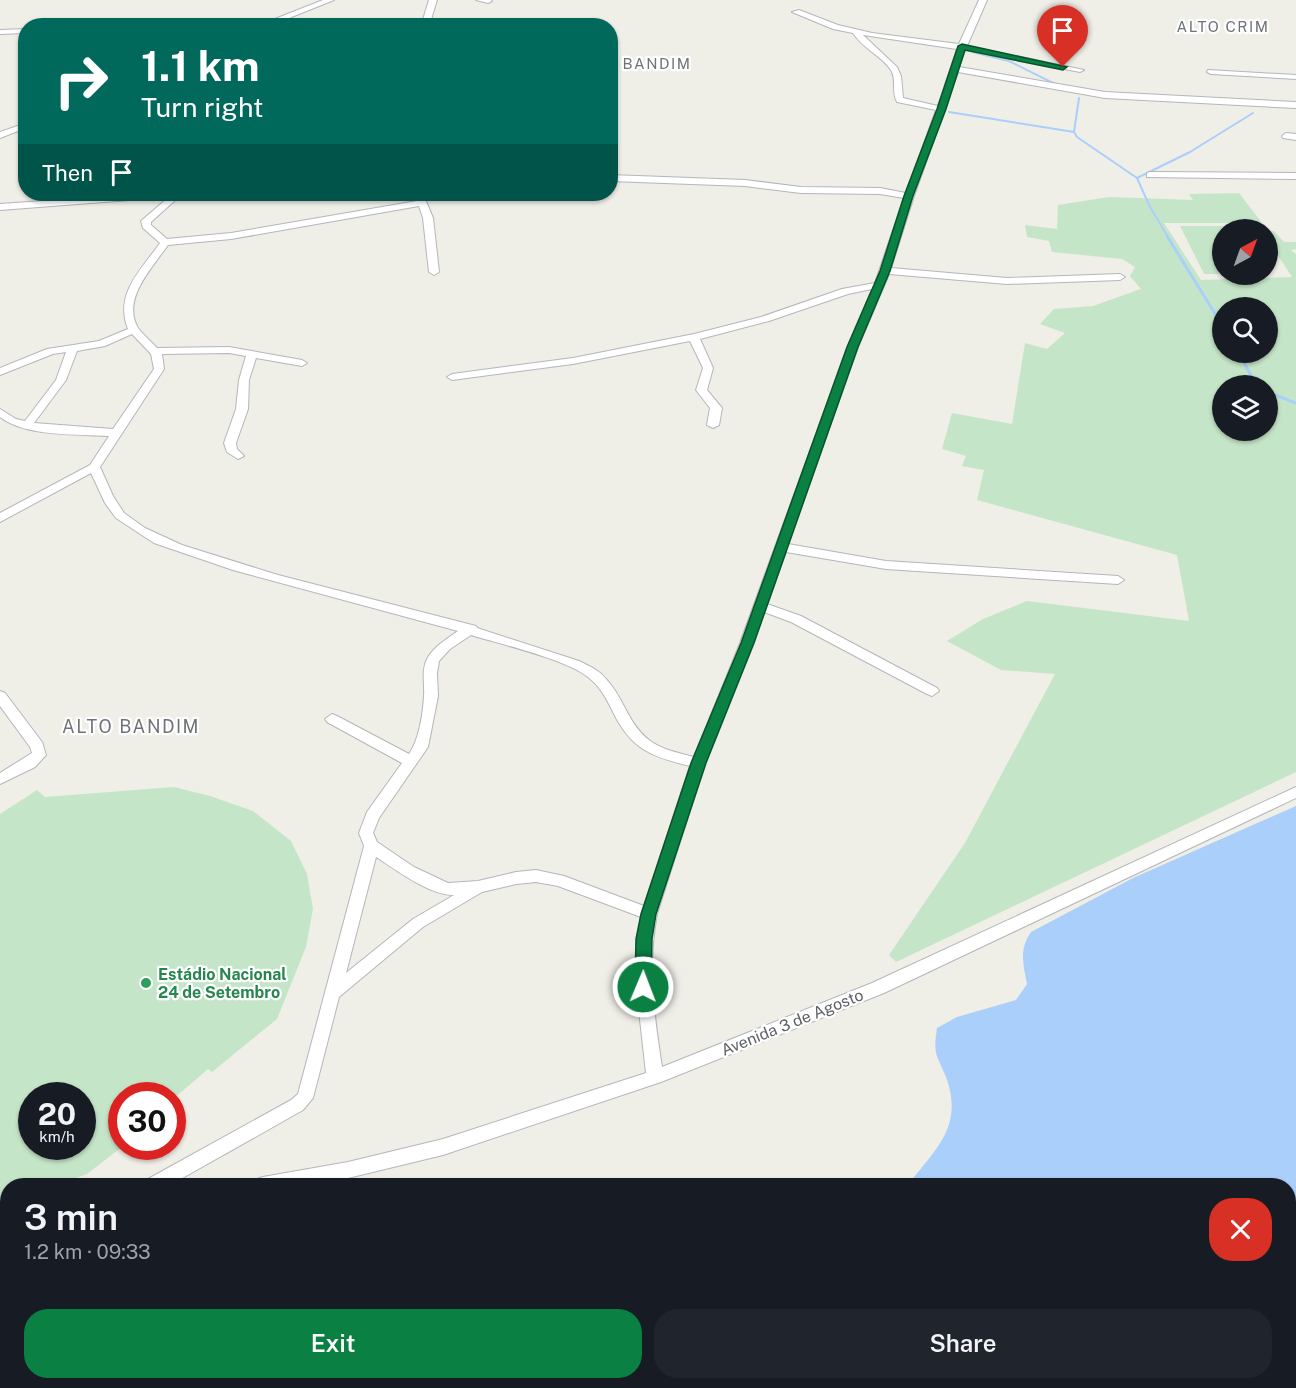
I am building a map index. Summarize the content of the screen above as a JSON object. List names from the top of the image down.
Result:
{
  "streets": {
    "street": ["Avenida 3 de Agosto"]
  },
  "districts": ["ALTO CRIM", "BANDIM", "ALTO BANDIM"],
  "places": ["Estádio Nacional 24 de Setembro"],
  "north": "top right",
  "page": {
    "turn": ["1.1 km", "Turn right"],
    "then": "Then",
    "speed": "20 km/h",
    "limit": "30",
    "heading": ["3 min", "1.2 km · 09:33"],
    "buttons": ["Exit", "Share"]
  }
}
